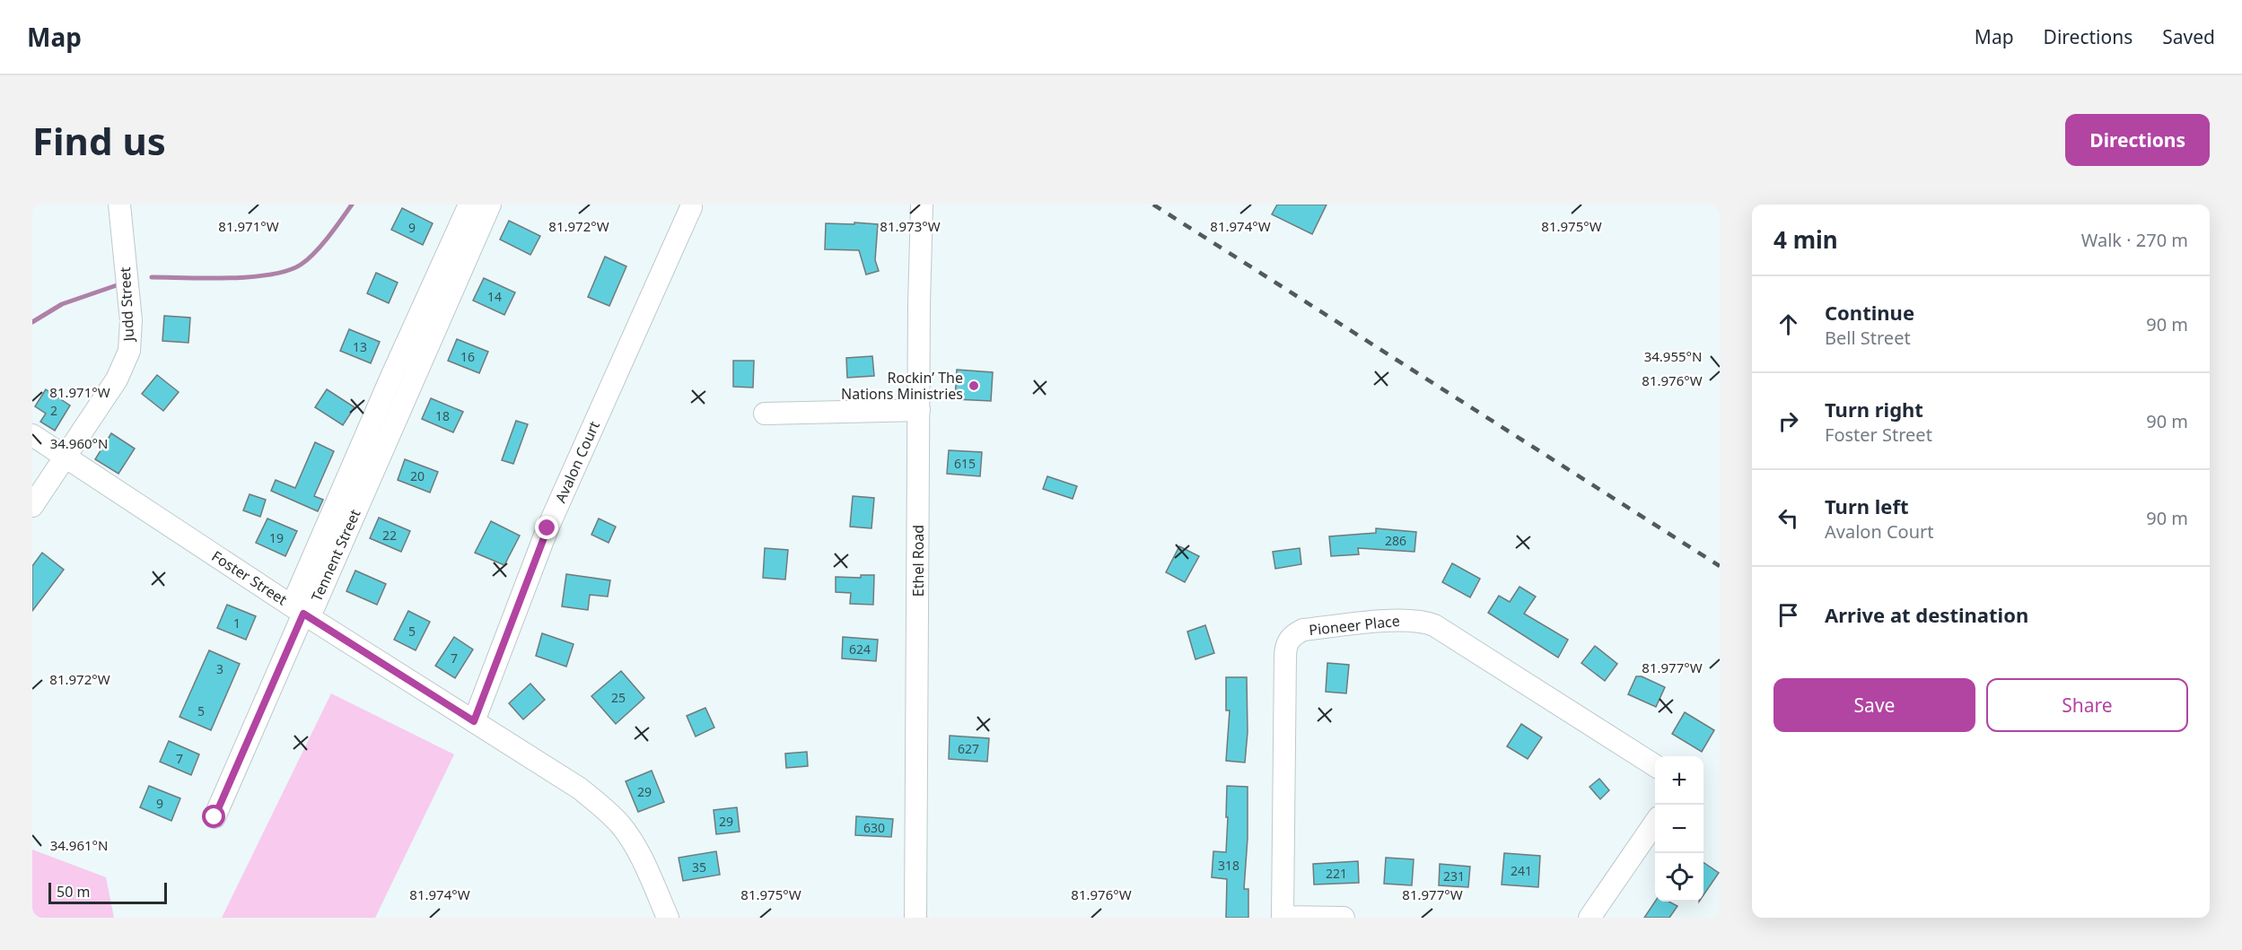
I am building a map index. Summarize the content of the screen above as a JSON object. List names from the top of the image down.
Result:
{
  "streets": {
    "street": [
      "Judd Street",
      "Avalon Court",
      "Tennent Street",
      "Ethel Road",
      "Foster Street",
      "Pioneer Place"
    ]
  },
  "crossings": [
    ["Judd Street", "Foster Street"],
    ["Avalon Court", "Foster Street"],
    ["Tennent Street", "Foster Street"]
  ],
  "places": ["Rockin’ The Nations Ministries"],
  "house_numbers": [
    "9",
    "14",
    "13",
    "16",
    "2",
    "18",
    "615",
    "20",
    "22",
    "19",
    "286",
    "1",
    "5",
    "624",
    "7",
    "3",
    "25",
    "5",
    "627",
    "7",
    "29",
    "9",
    "29",
    "630",
    "318",
    "35",
    "241",
    "221",
    "231"
  ],
  "scale_bar": "50 m",
  "page": {
    "header": "Map",
    "nav": ["Map", "Directions", "Saved"],
    "buttons": [
      "Directions",
      ["Save", "Share"]
    ],
    "title": "Find us",
    "heading": ["4 min", "Walk · 270 m"],
    "list": [
      ["Continue", "Bell Street", "90 m"],
      ["Turn right", "Foster Street", "90 m"],
      ["Turn left", "Avalon Court", "90 m"],
      "Arrive at destination"
    ],
    "map_buttons": ["+", "−"],
    "scale": "50 m"
  },
  "coordinates": [
    "81.971°W",
    "81.972°W",
    "81.973°W",
    "81.974°W",
    "81.975°W",
    "34.955°N",
    "81.976°W",
    "34.960°N",
    "81.977°W",
    "34.961°N"
  ]
}
